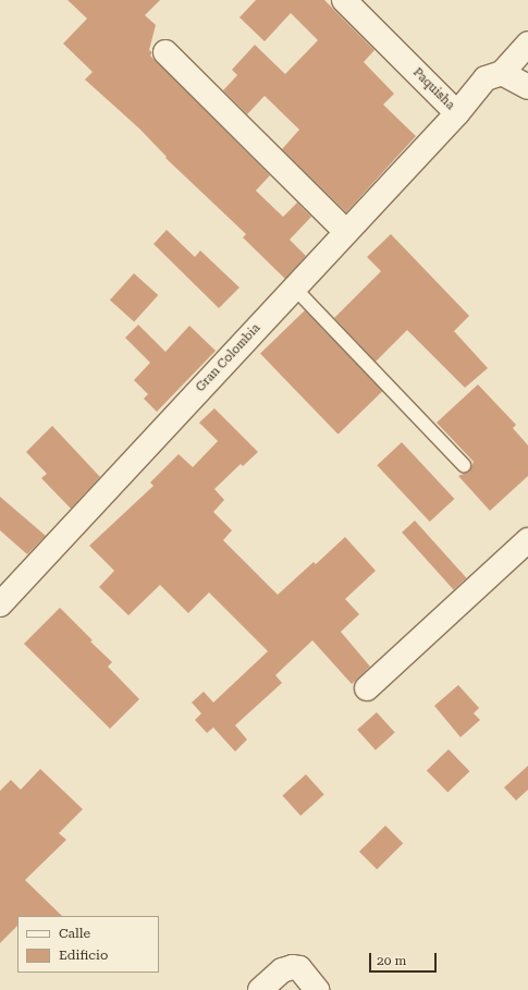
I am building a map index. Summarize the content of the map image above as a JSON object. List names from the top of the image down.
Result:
{
  "streets": {
    "street": ["Paquisha", "Gran Colombia"]
  },
  "crossings": [
    ["Paquisha", "Gran Colombia"]
  ],
  "legend": ["Calle", "Edificio"],
  "scale_bar": "20 m"
}
